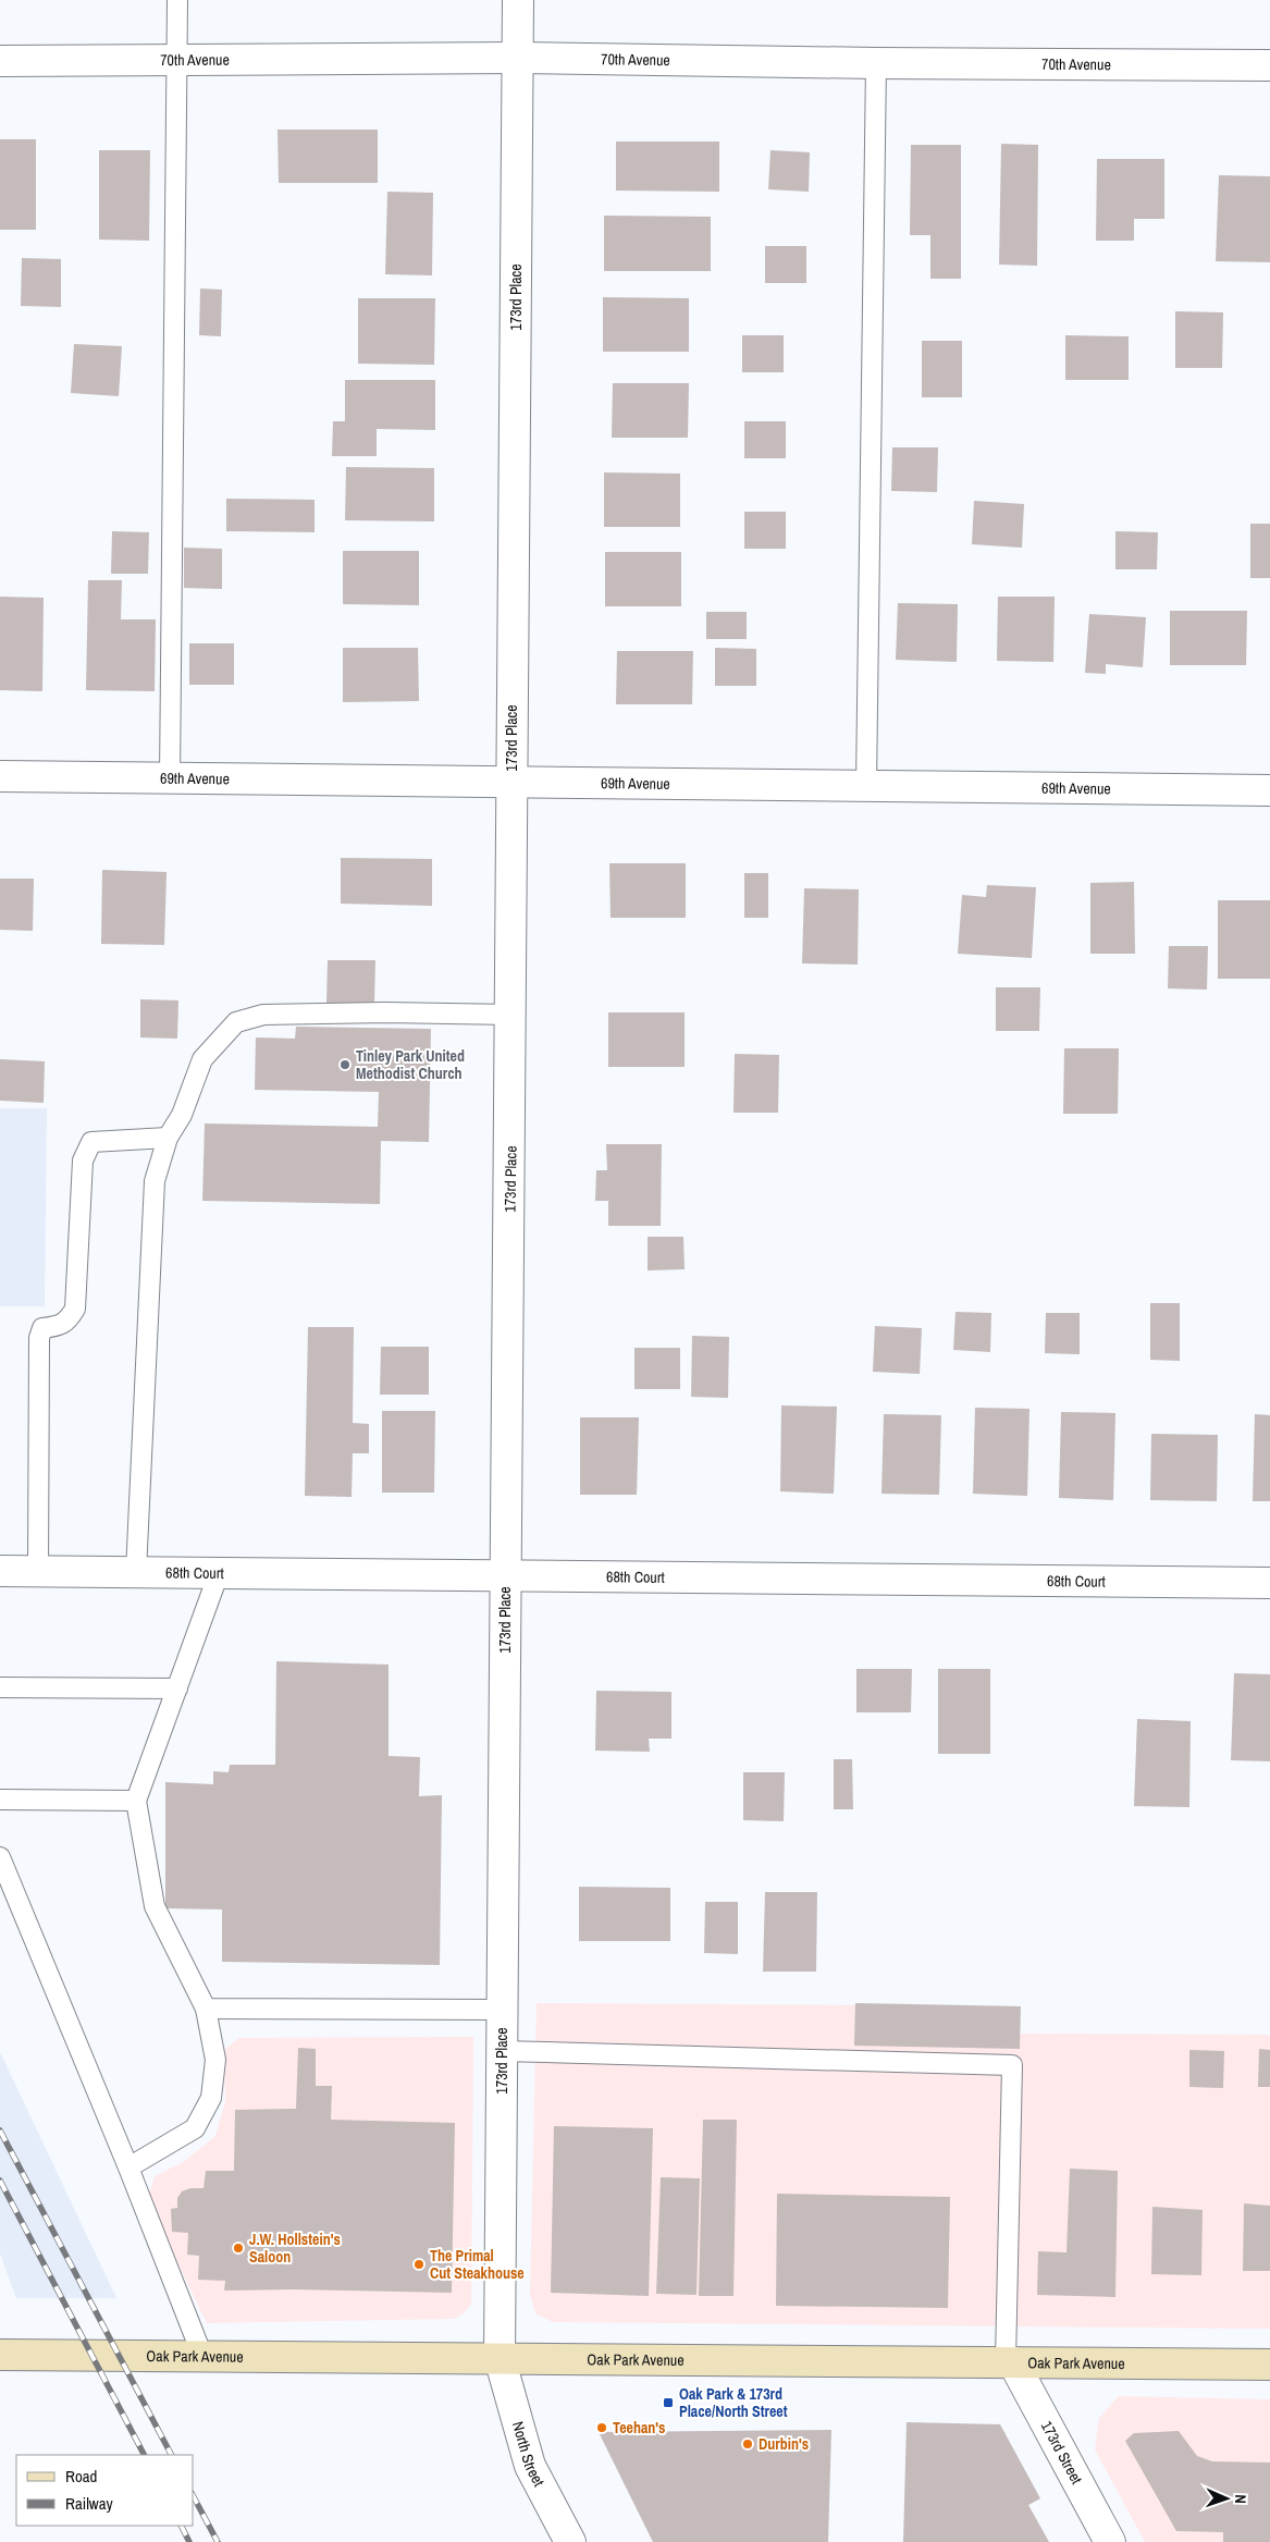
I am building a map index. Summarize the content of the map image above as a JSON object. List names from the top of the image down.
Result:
{
  "streets": {
    "street": [
      "70th Avenue",
      "173rd Place",
      "69th Avenue",
      "68th Court",
      "Oak Park Avenue",
      "173rd Street",
      "North Street"
    ]
  },
  "crossings": [
    ["70th Avenue", "173rd Place"],
    ["173rd Place", "69th Avenue"],
    ["173rd Place", "68th Court"],
    ["173rd Place", "Oak Park Avenue"],
    ["173rd Place", "North Street"],
    ["Oak Park Avenue", "173rd Street"],
    ["Oak Park Avenue", "North Street"]
  ],
  "places": {
    "other": [
      "Tinley Park United Methodist Church",
      "J.W. Hollstein's Saloon",
      "The Primal Cut Steakhouse",
      "Teehan's",
      "Durbin's"
    ],
    "transit": ["Oak Park & 173rd Place/North Street"]
  },
  "legend": ["Road", "Railway"],
  "north": "right"
}
